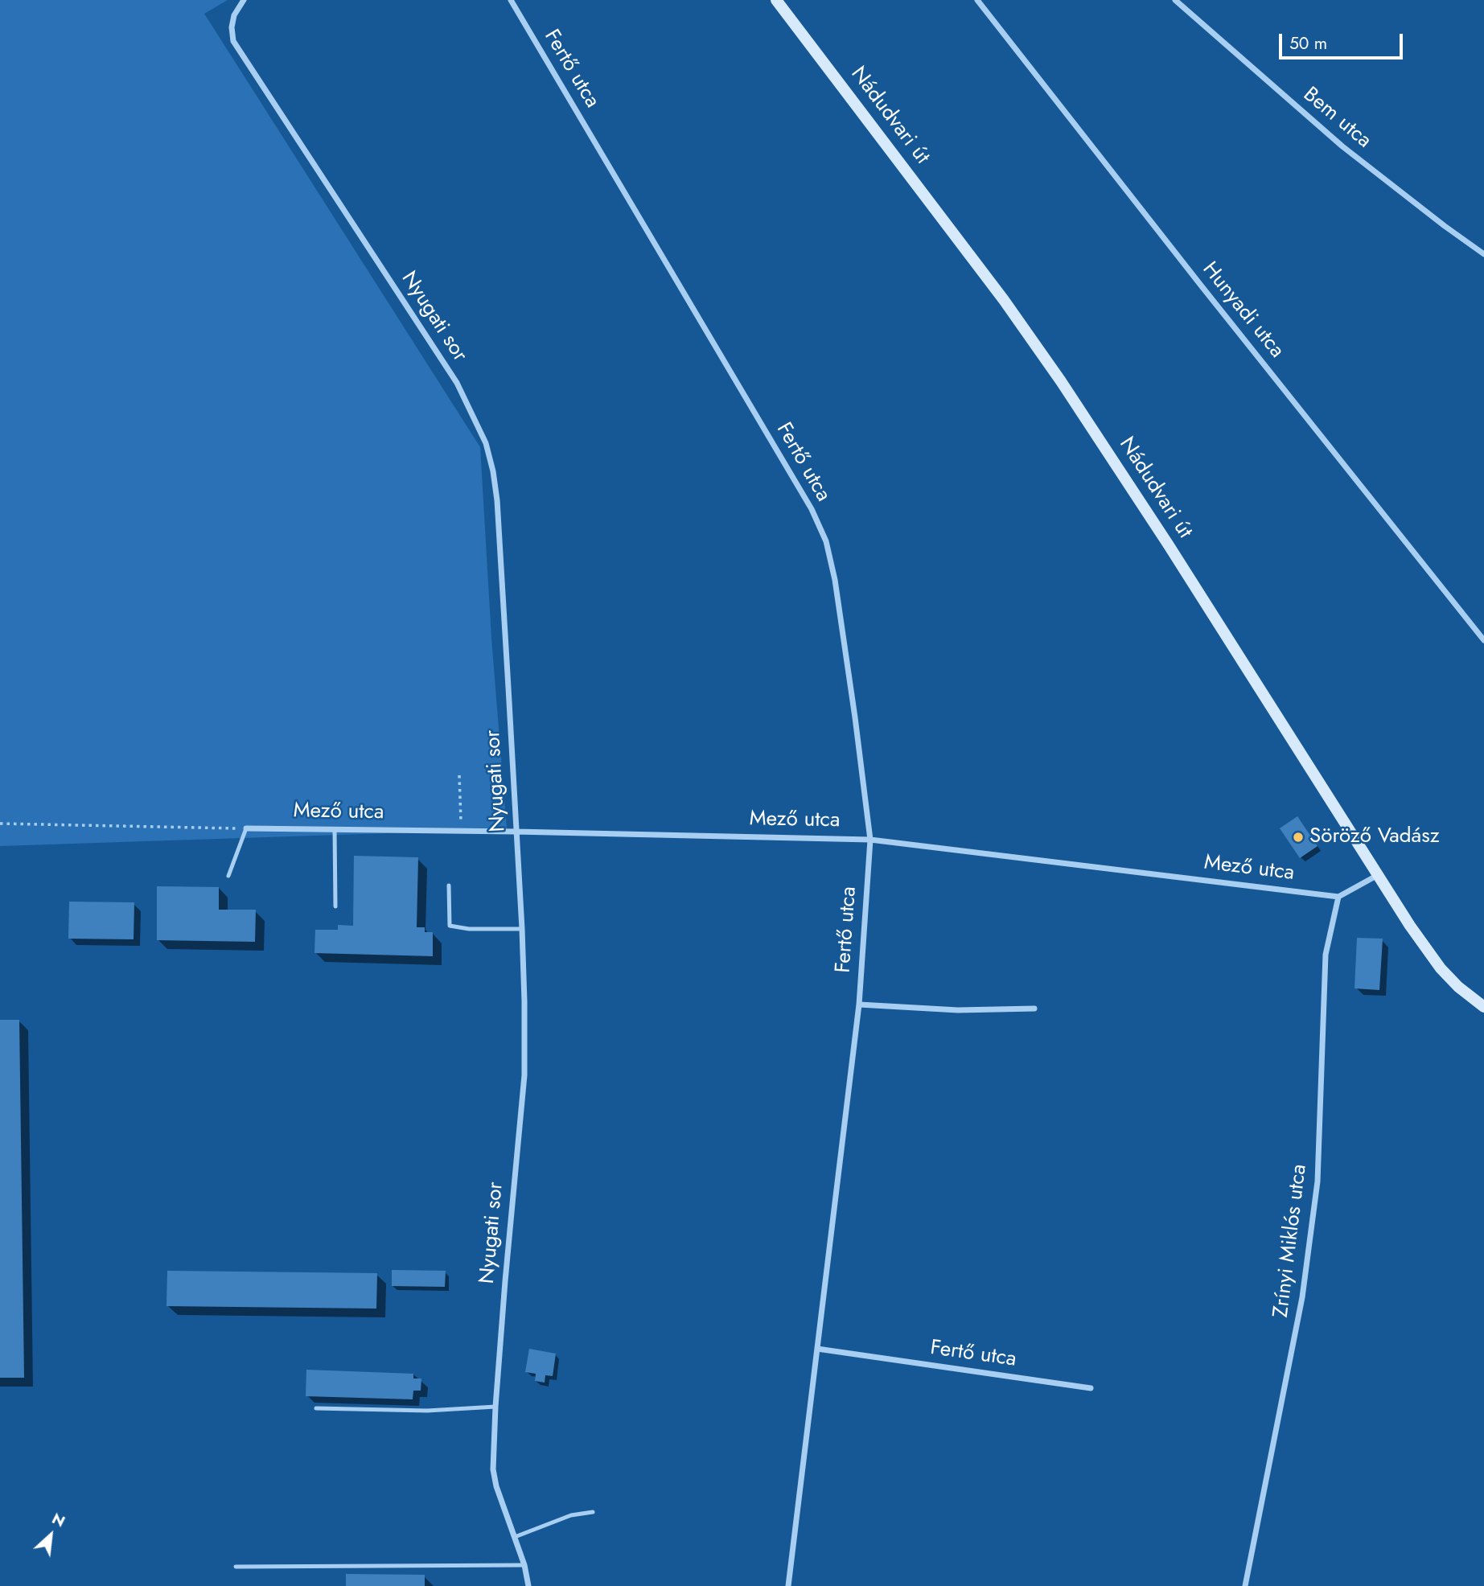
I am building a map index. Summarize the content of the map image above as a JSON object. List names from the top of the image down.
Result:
{
  "streets": {
    "main road": ["Nádudvari út"],
    "street": [
      "Fertő utca",
      "Bem utca",
      "Hunyadi utca",
      "Nyugati sor",
      "Mező utca",
      "Zrínyi Miklós utca"
    ]
  },
  "crossings": [
    ["Fertő utca", "Mező utca"],
    ["Nyugati sor", "Mező utca"],
    ["Mező utca", "Zrínyi Miklós utca"]
  ],
  "places": ["Söröző Vadász"],
  "scale_bar": "50 m",
  "north": "top right"
}
